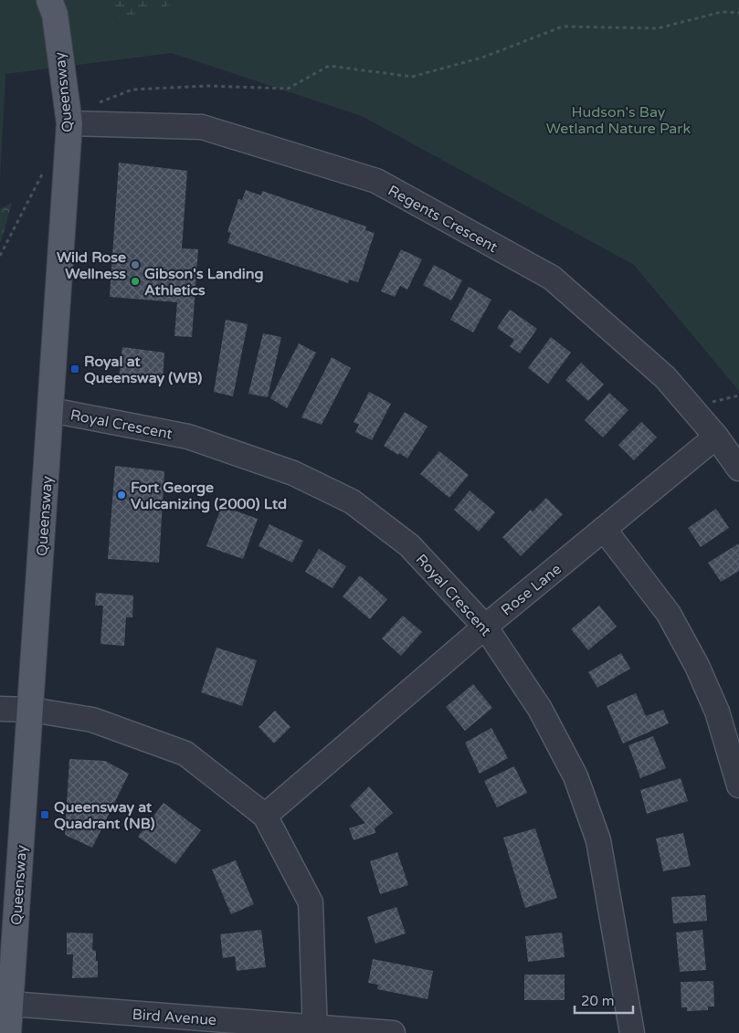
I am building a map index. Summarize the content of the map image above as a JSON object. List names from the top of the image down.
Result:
{
  "streets": {
    "main road": ["Queensway"],
    "street": [
      "Regents Crescent",
      "Royal Crescent",
      "Rose Lane",
      "Bird Avenue"
    ]
  },
  "crossings": [
    ["Queensway", "Regents Crescent"],
    ["Queensway", "Royal Crescent"],
    ["Queensway", "Bird Avenue"],
    ["Regents Crescent", "Rose Lane"],
    ["Royal Crescent", "Rose Lane"]
  ],
  "parks": ["Hudson's Bay Wetland Nature Park"],
  "places": {
    "other": ["Wild Rose Wellness", "Gibson's Landing Athletics", "Fort George Vulcanizing (2000) Ltd"],
    "transit": ["Royal at Queensway (WB)", "Queensway at Quadrant (NB)"]
  },
  "scale_bar": "20 m"
}
